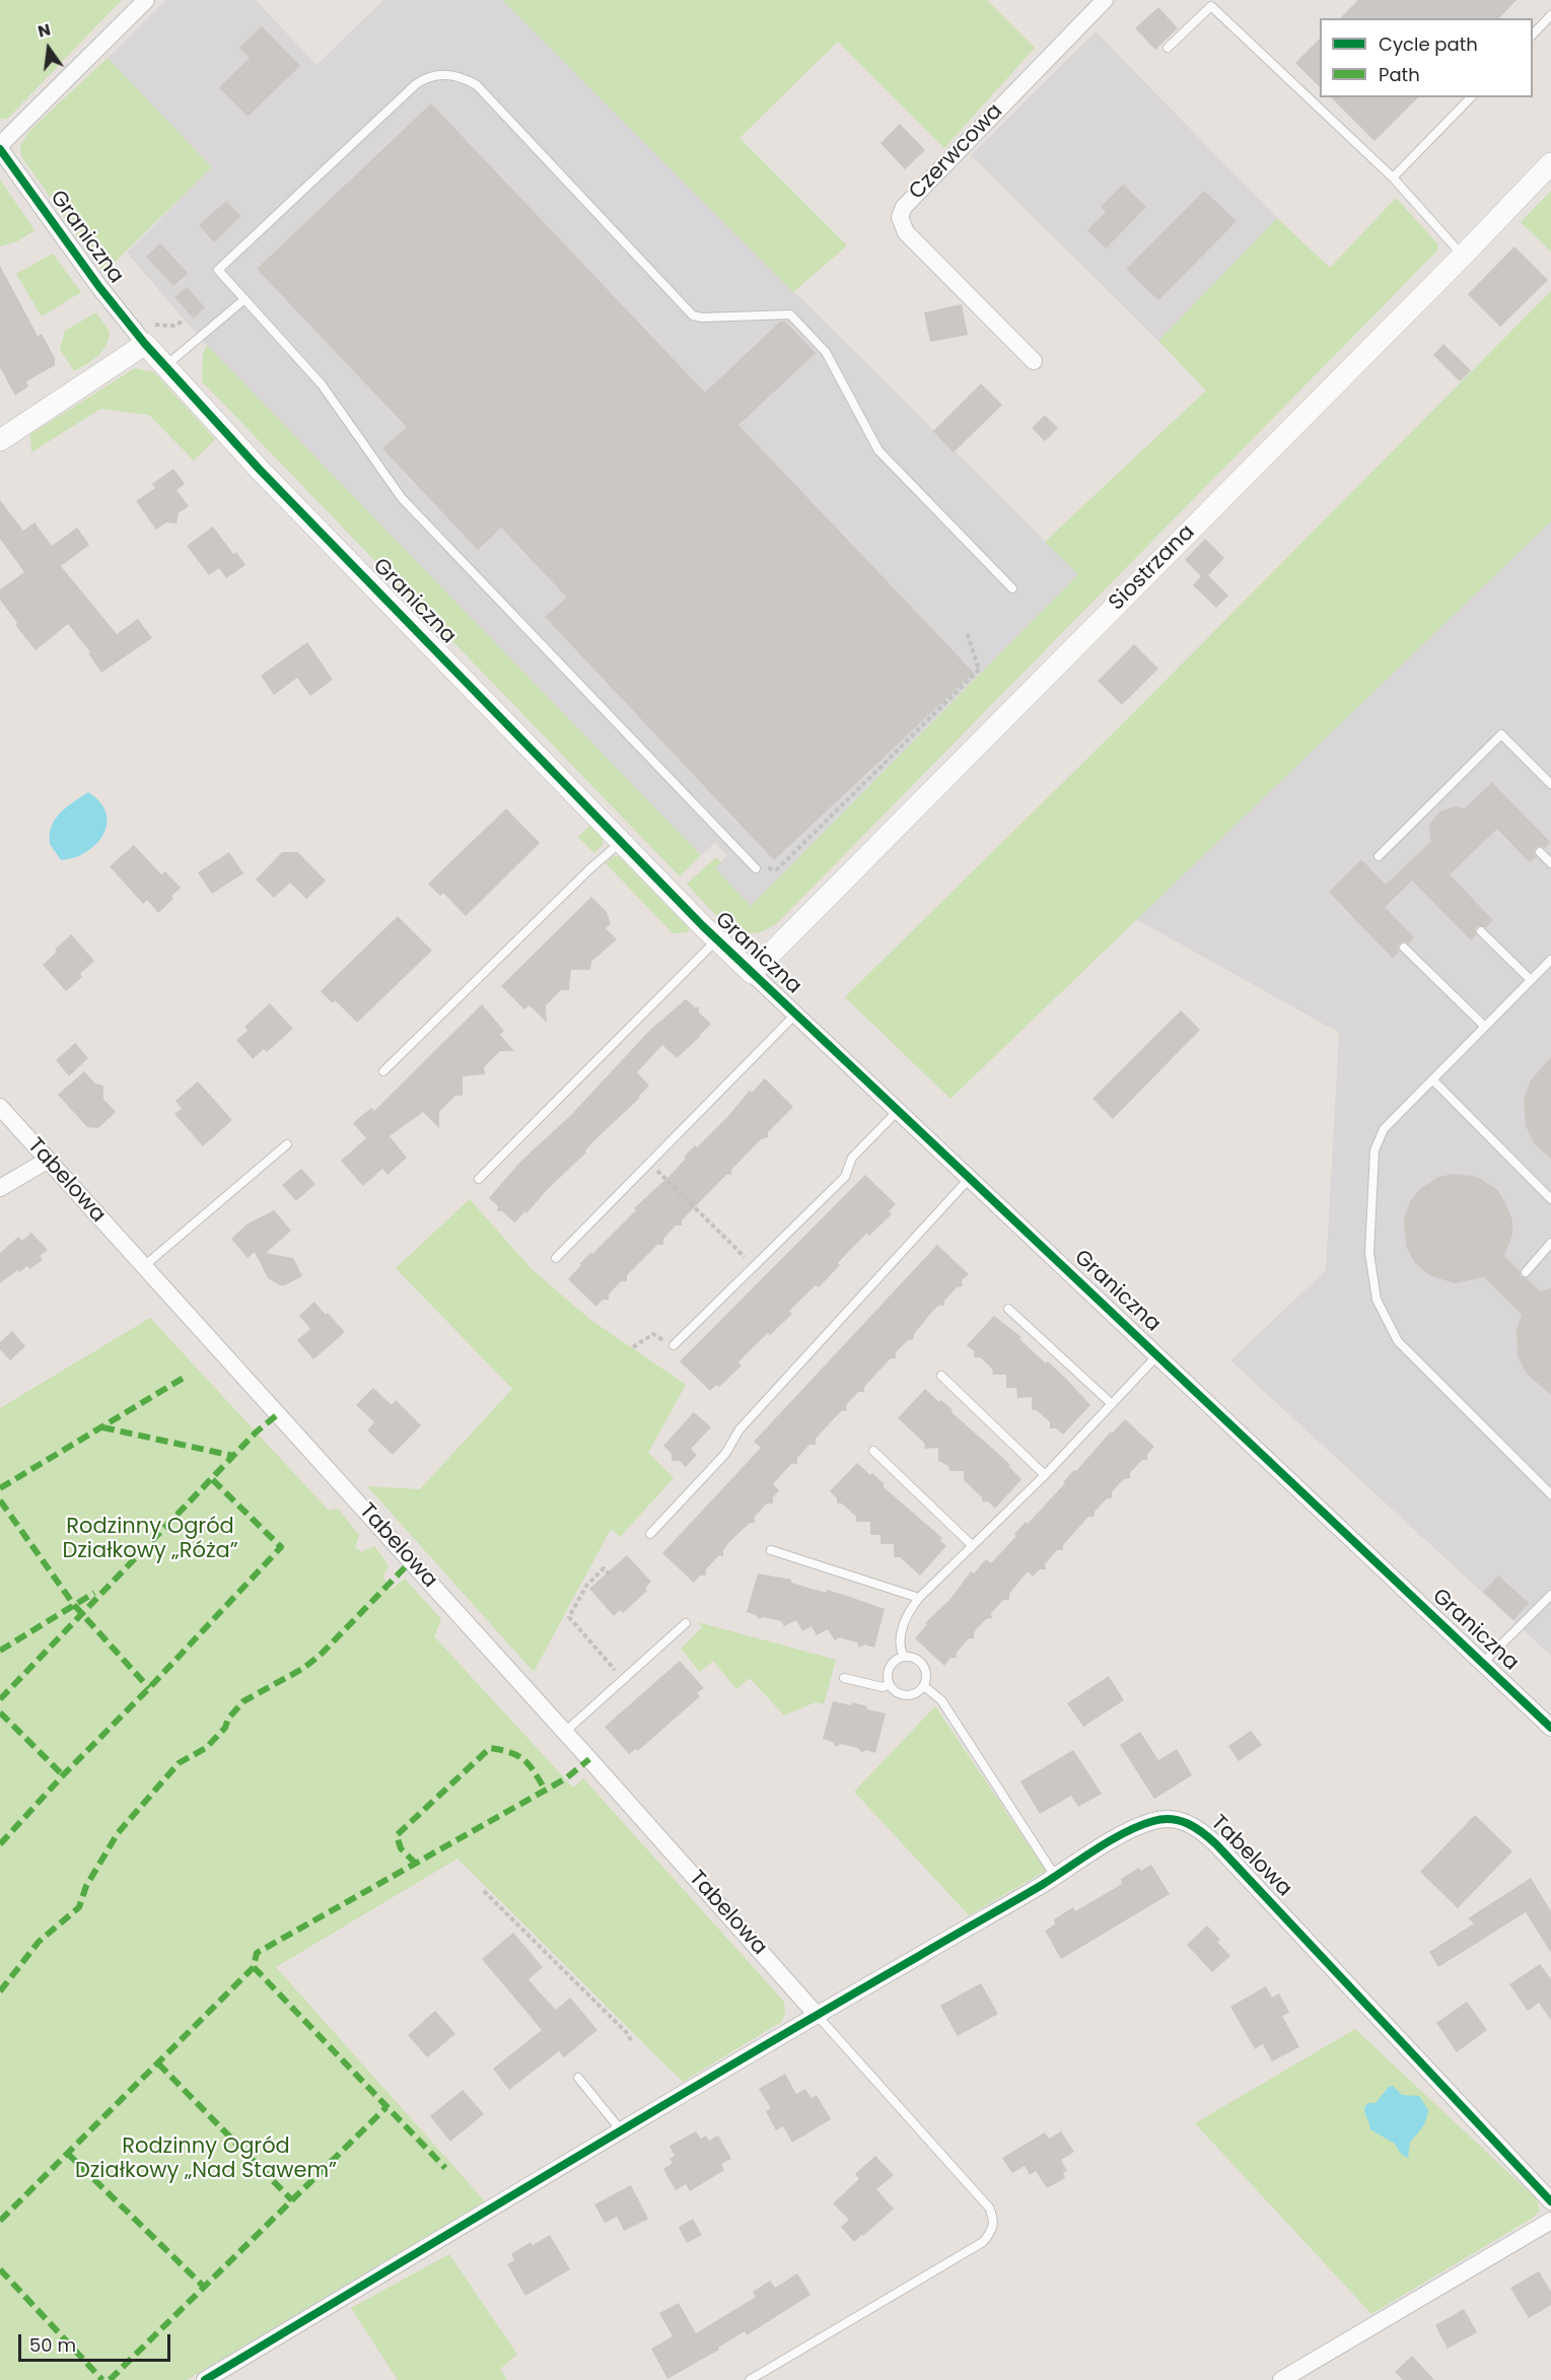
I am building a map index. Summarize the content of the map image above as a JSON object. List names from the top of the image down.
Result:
{
  "streets": {
    "street": [
      "Czerwcowa",
      "Graniczna",
      "Siostrzana",
      "Tabelowa"
    ]
  },
  "crossings": [
    ["Graniczna", "Siostrzana"]
  ],
  "parks": ["Rodzinny Ogród Działkowy „Róża”", "Rodzinny Ogród Działkowy „Nad Stawem”"],
  "legend": ["Cycle path", "Path"],
  "scale_bar": "50 m",
  "north": "top"
}
